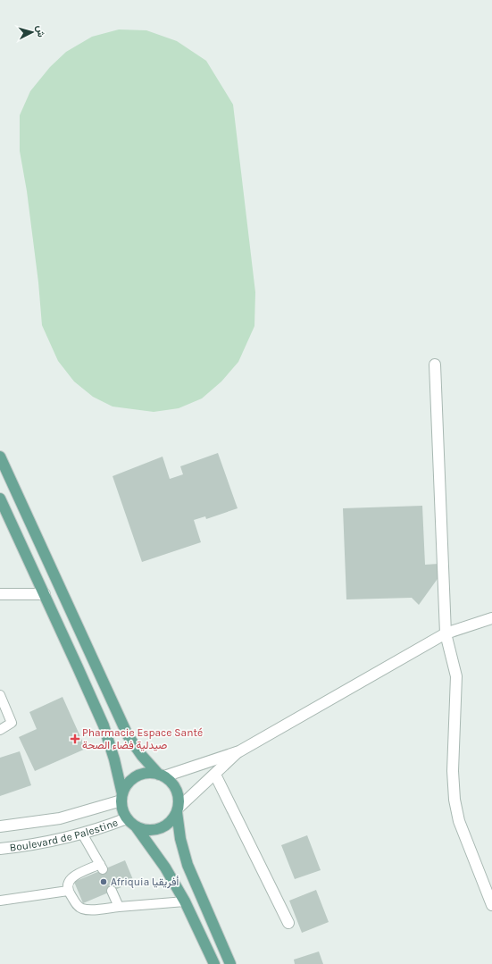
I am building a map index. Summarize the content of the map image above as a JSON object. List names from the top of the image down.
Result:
{
  "streets": {
    "street": ["Boulevard de Palestine"]
  },
  "places": {
    "health": ["Pharmacie Espace Santé صيدلية فضاء الصحة"],
    "other": ["Afriquia أفريقيا"]
  },
  "north": "right"
}
